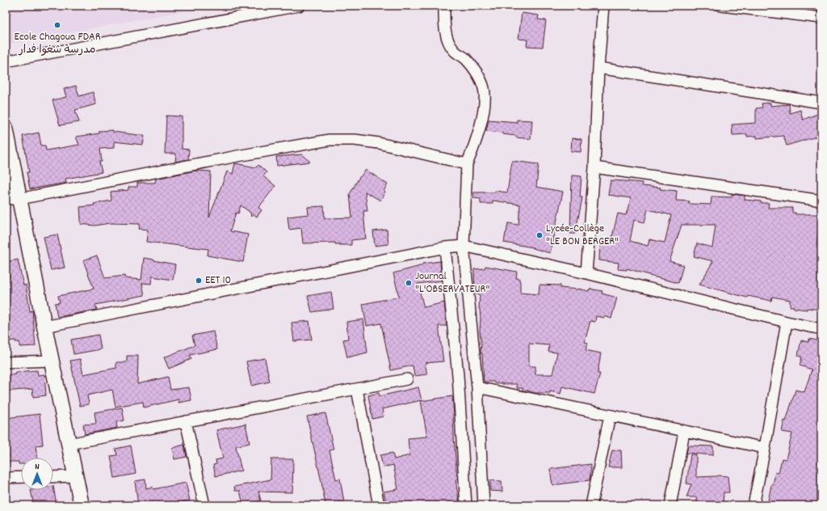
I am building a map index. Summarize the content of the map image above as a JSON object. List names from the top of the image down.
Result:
{
  "places": [
    "Ecole Chagoua FDAR مدرسة شغوا فدار",
    "Lycée-Collège \"LE BON BERGER\"",
    "EET 10",
    "Journal \"L'OBSERVATEUR\""
  ],
  "north": "top"
}
